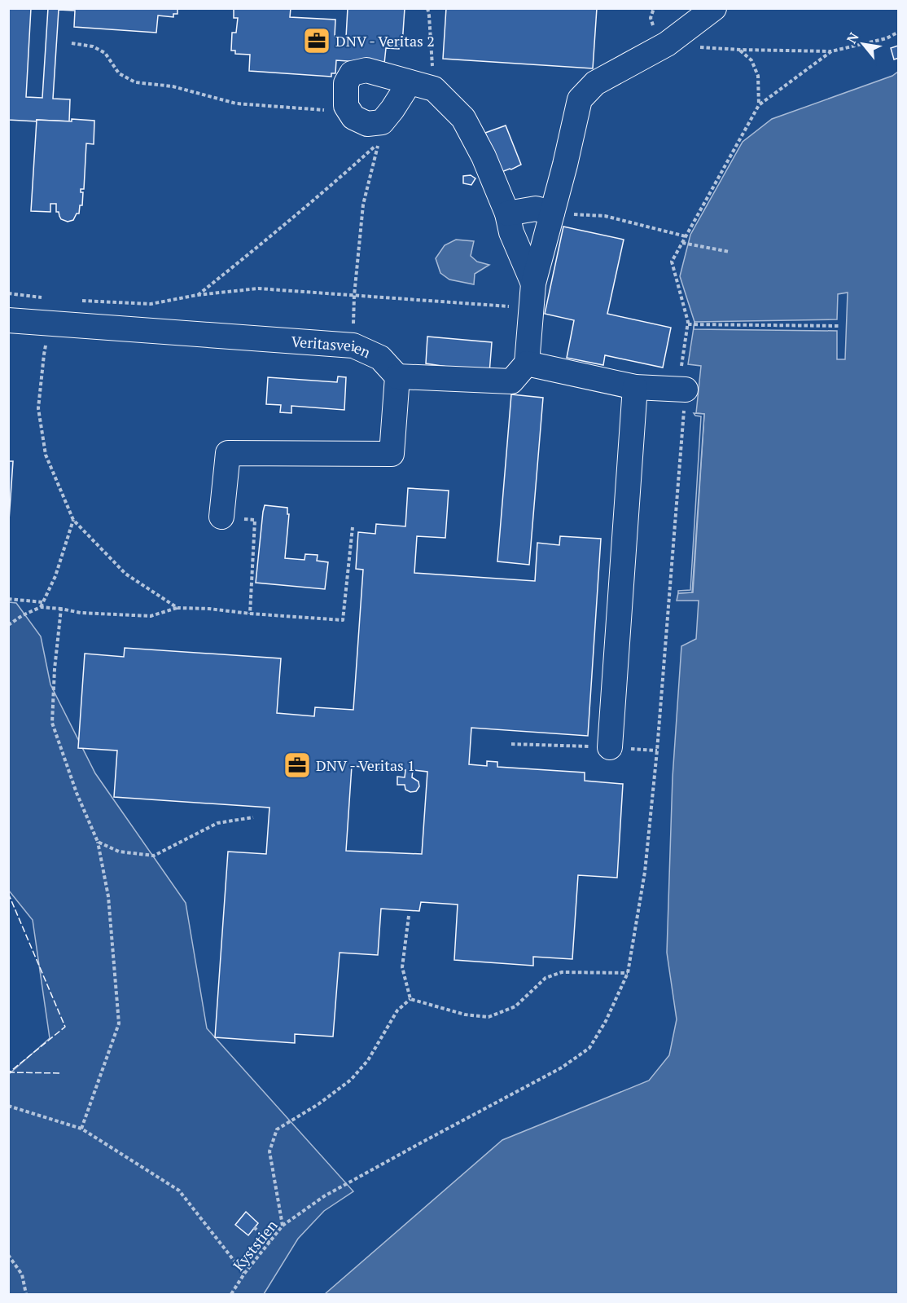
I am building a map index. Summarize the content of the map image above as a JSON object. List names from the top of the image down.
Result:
{
  "streets": {
    "street": ["Veritasveien"],
    "path": ["Kyststien"]
  },
  "places": {
    "office": ["DNV - Veritas 2", "DNV - Veritas 1"]
  },
  "north": "top left"
}
